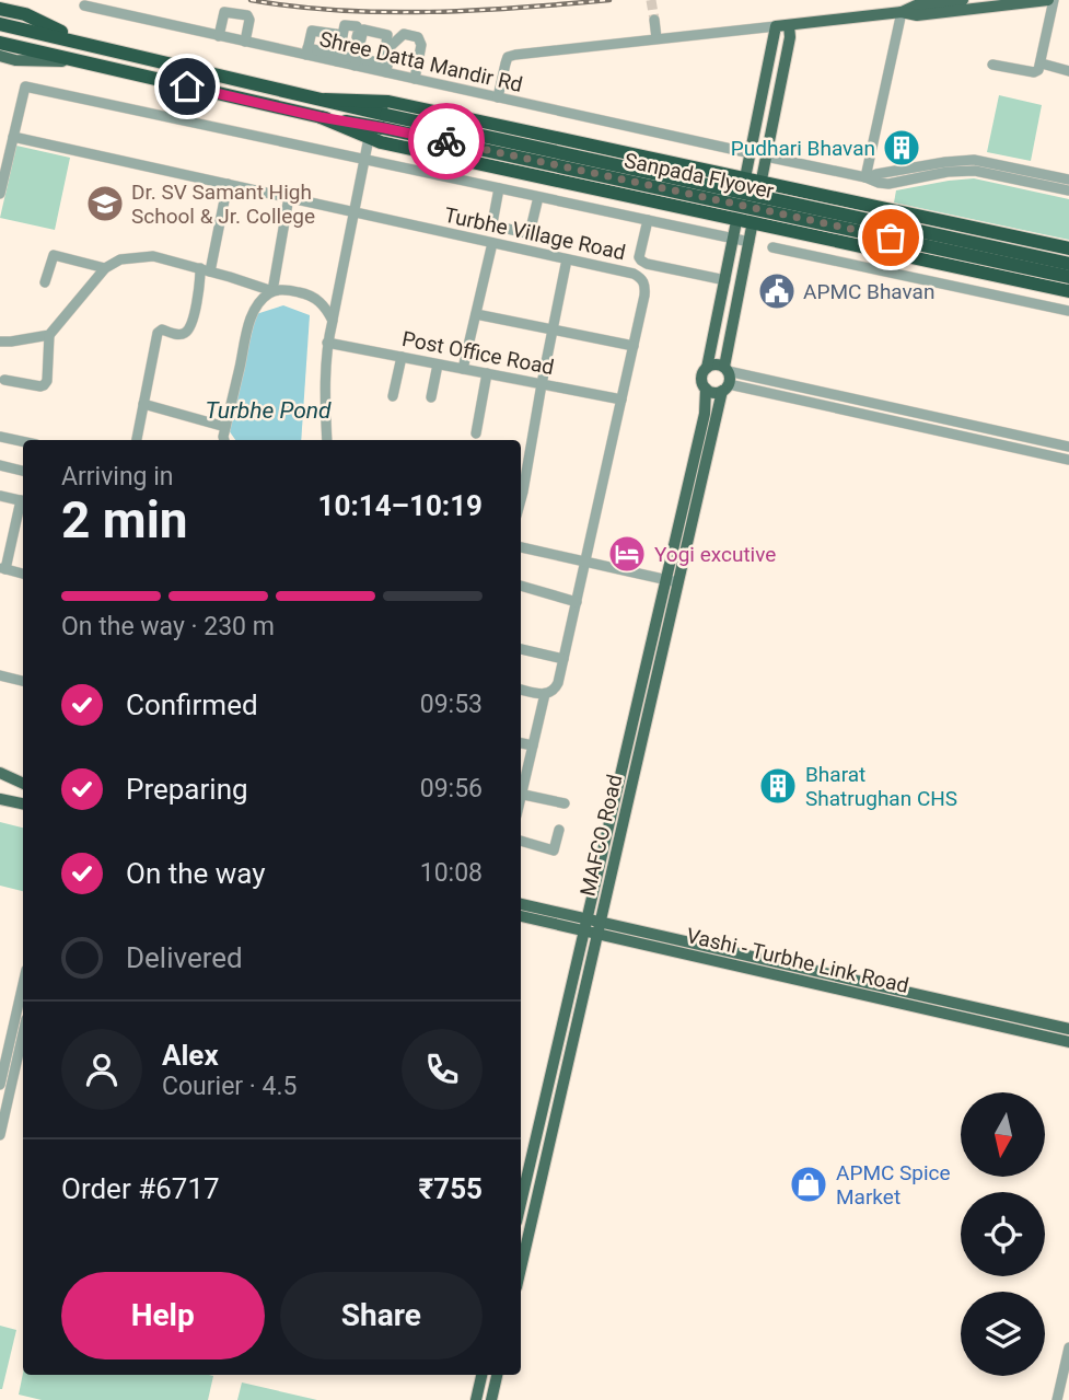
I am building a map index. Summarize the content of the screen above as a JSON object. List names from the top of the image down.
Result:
{
  "streets": {
    "highway": ["Sanpada Flyover"],
    "main road": ["MAFCO Road", "Vashi - Turbhe Link Road"],
    "street": ["Shree Datta Mandir Rd", "Turbhe Village Road", "Post Office Road"]
  },
  "crossings": [
    ["Turbhe Village Road", "Post Office Road"],
    ["MAFCO Road", "Vashi - Turbhe Link Road"]
  ],
  "water": ["Turbhe Pond"],
  "places": {
    "building": ["Pudhari Bhavan", "Bharat Shatrughan CHS"],
    "school or university": ["Dr. SV Samant High School & Jr. College"],
    "public building": ["APMC Bhavan"],
    "hotel": ["Yogi excutive"],
    "shop": ["APMC Spice Market"]
  },
  "north": "bottom",
  "page": {
    "heading": ["2 min", "Arriving in", "10:14–10:19"],
    "panel": [
      "Alex",
      "Courier · 4.5",
      "Order #6717",
      "₹755"
    ],
    "bar": "On the way · 230 m",
    "list": [
      ["Confirmed", "09:53"],
      ["Preparing", "09:56"],
      ["On the way", "10:08"],
      "Delivered"
    ],
    "buttons": ["Help", "Share"]
  }
}
